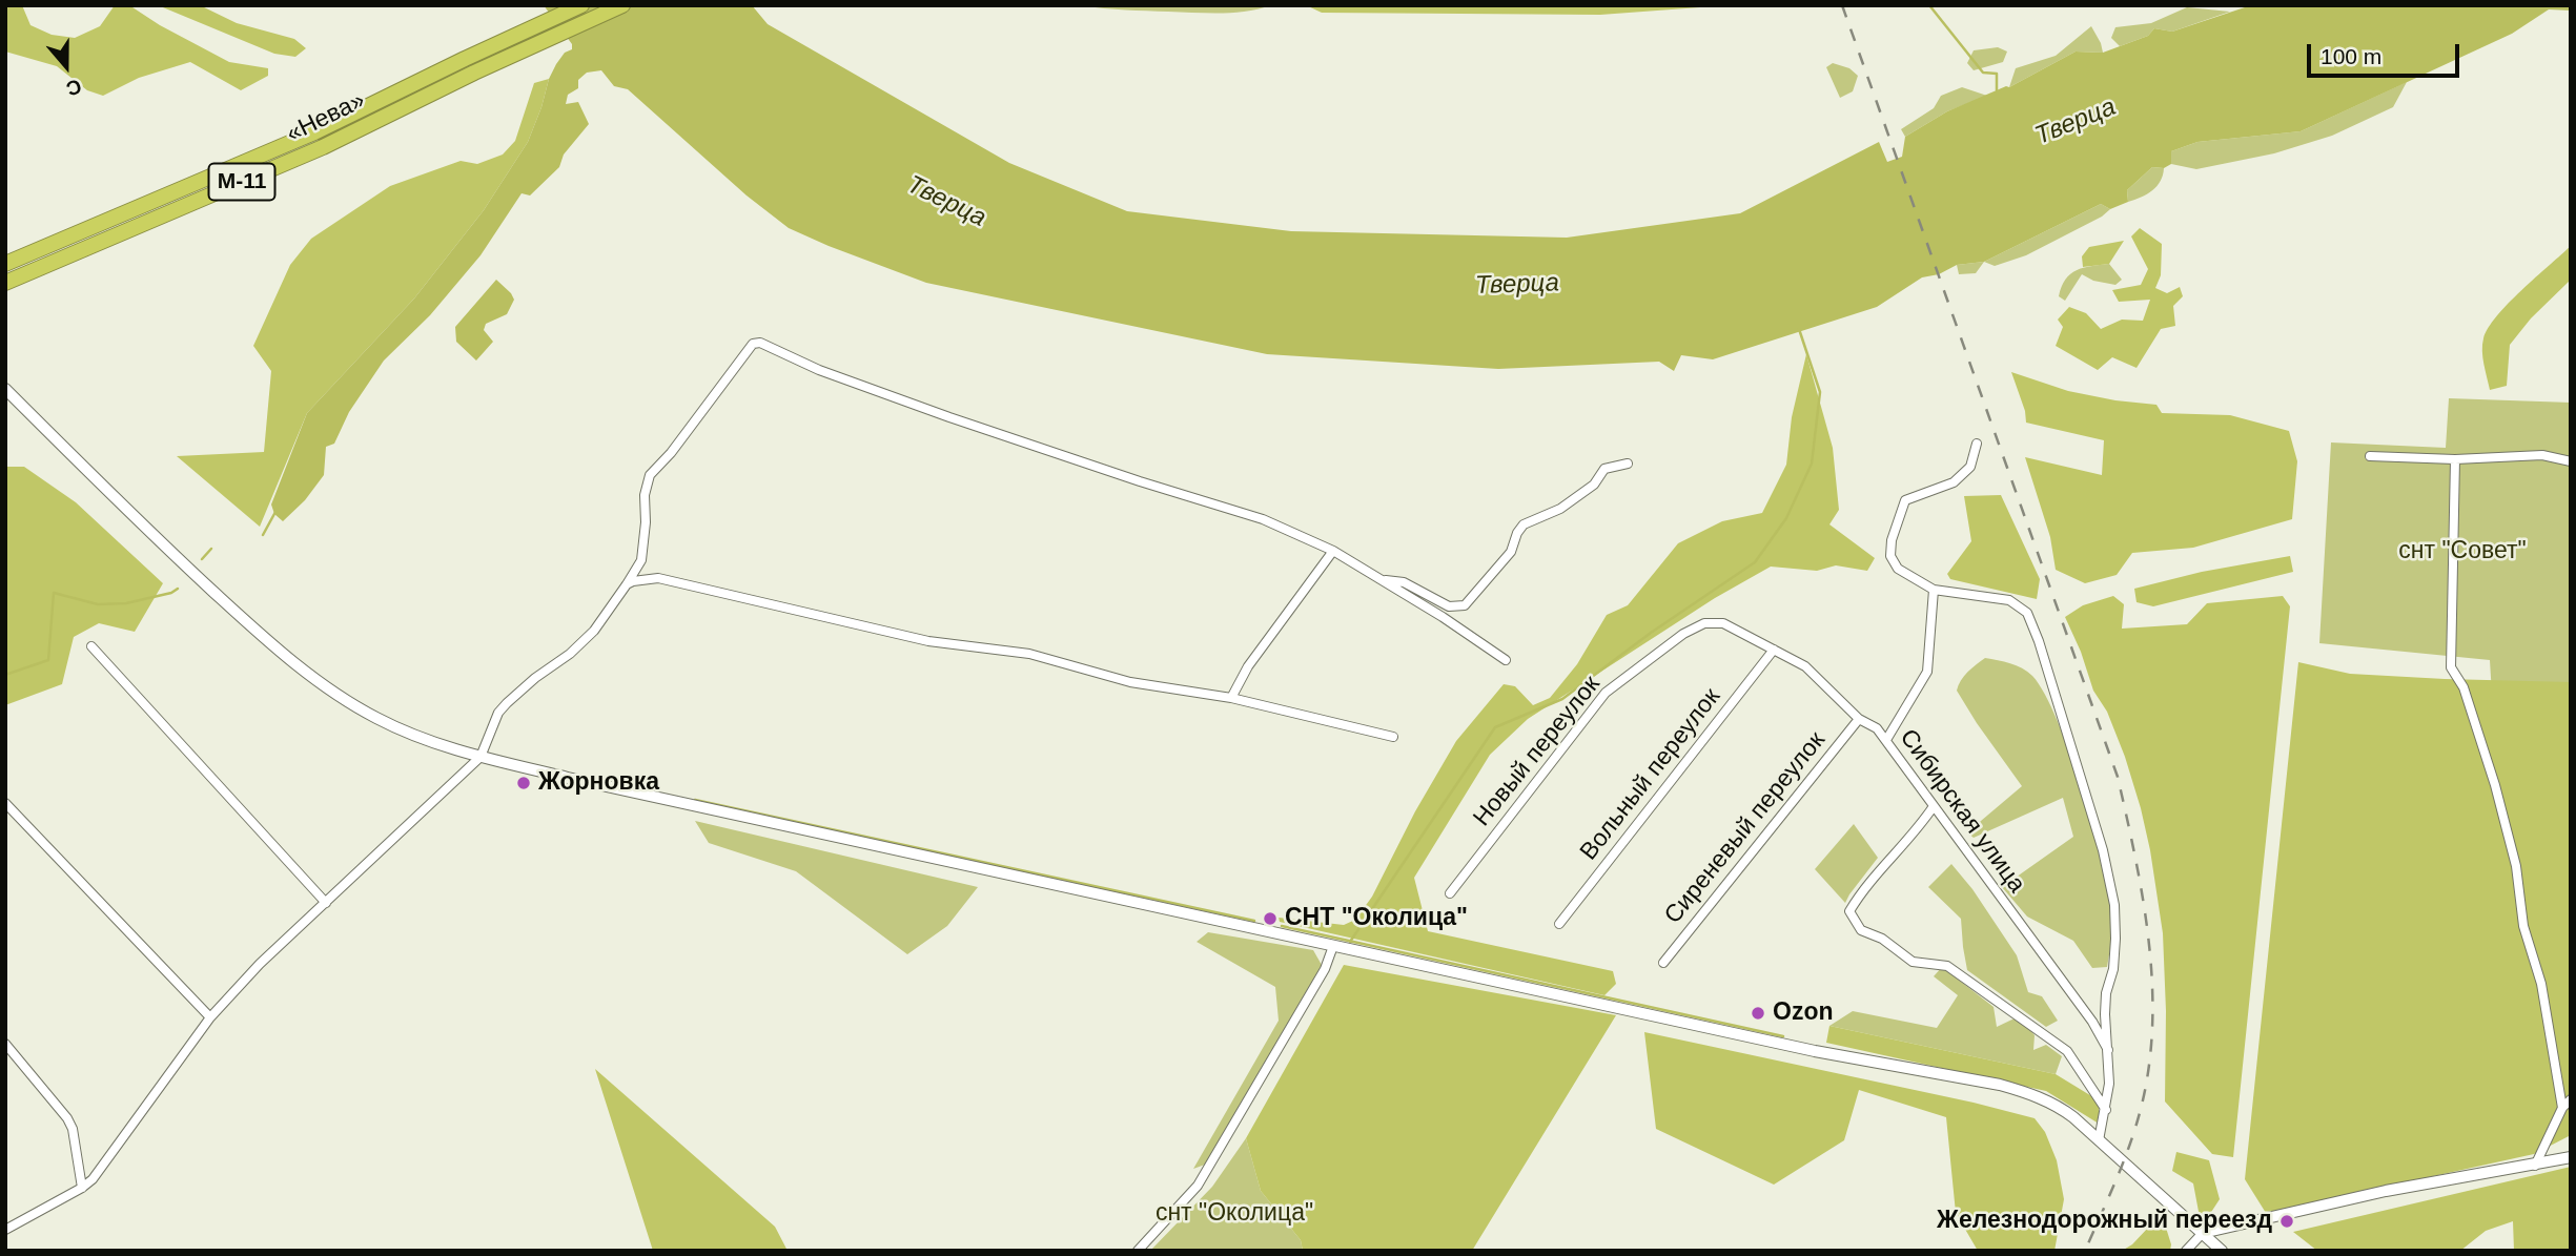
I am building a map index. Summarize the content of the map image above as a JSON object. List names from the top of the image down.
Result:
{
  "streets": {
    "highway": ["«Нева»", "М-11"],
    "street": [
      "Новый переулок",
      "Вольный переулок",
      "Сибирская улица",
      "Сиреневый переулок"
    ]
  },
  "crossings": [
    ["Новый переулок", "Сибирская улица"],
    ["Вольный переулок", "Сибирская улица"],
    ["Сибирская улица", "Сиреневый переулок"]
  ],
  "water": ["Тверца"],
  "parks": ["снт \"Совет\"", "снт \"Околица\""],
  "places": [
    "Жорновка",
    "СНТ \"Околица\"",
    "Ozon",
    "Железнодорожный переезд"
  ],
  "scale_bar": "100 m",
  "north": "bottom"
}
